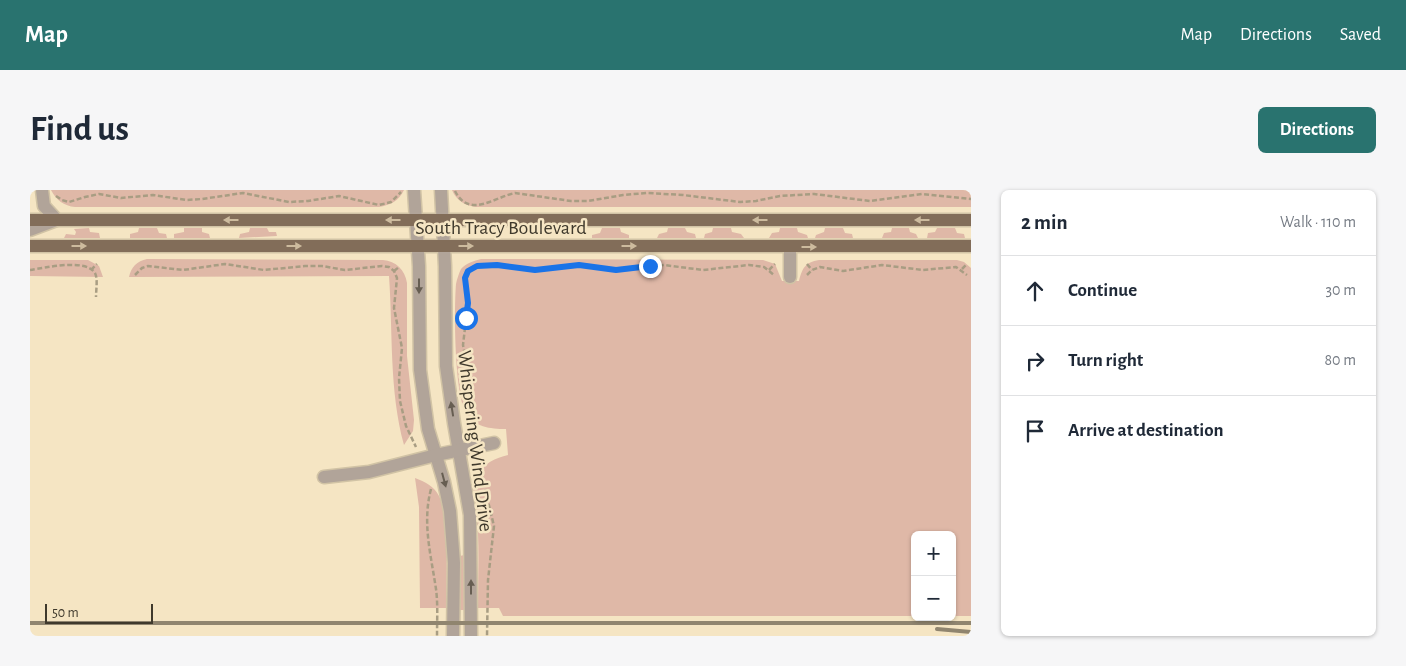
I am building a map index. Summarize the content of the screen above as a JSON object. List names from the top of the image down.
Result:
{
  "streets": {
    "main road": ["South Tracy Boulevard"],
    "street": ["Whispering Wind Drive"]
  },
  "crossings": [
    ["South Tracy Boulevard", "Whispering Wind Drive"]
  ],
  "scale_bar": "50 m",
  "page": {
    "header": "Map",
    "nav": ["Map", "Directions", "Saved"],
    "buttons": "Directions",
    "title": "Find us",
    "heading": ["2 min", "Walk · 110 m"],
    "list": [
      ["Continue", "30 m"],
      ["Turn right", "80 m"],
      "Arrive at destination"
    ],
    "map_buttons": ["+", "−"],
    "scale": "50 m"
  }
}
